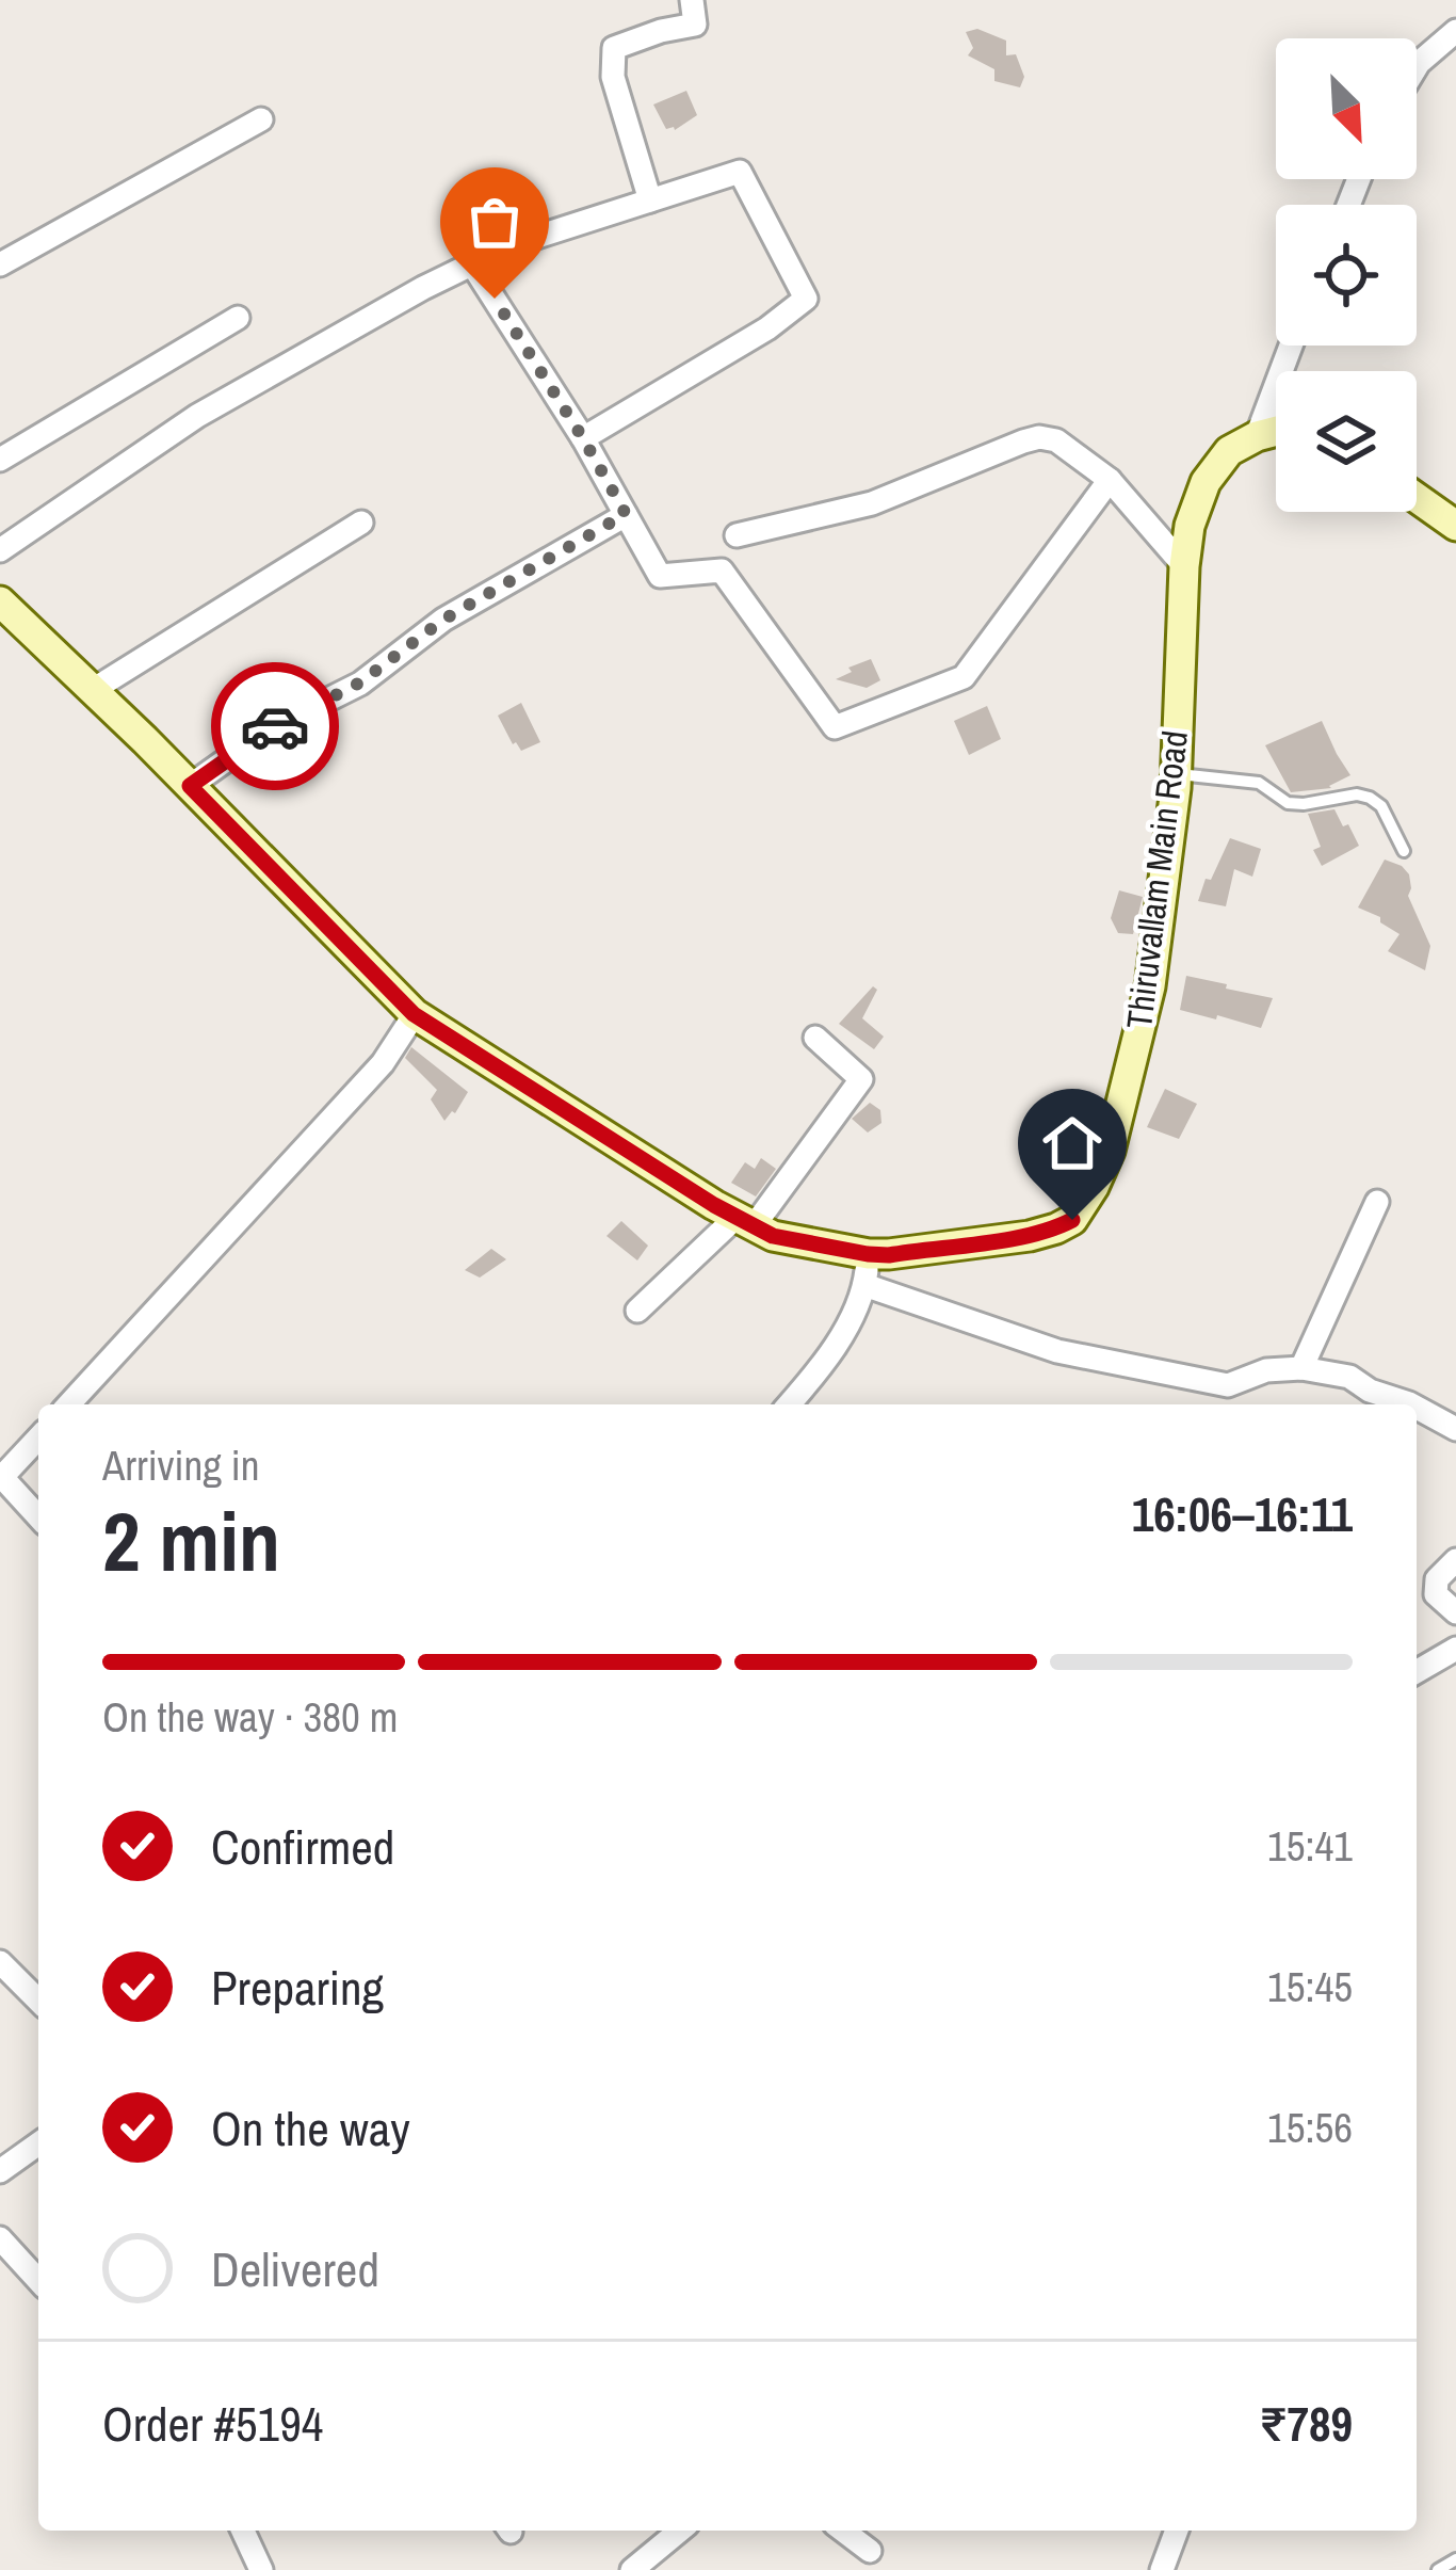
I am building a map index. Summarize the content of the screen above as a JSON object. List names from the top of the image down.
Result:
{
  "streets": {
    "main road": ["Thiruvallam Main Road"]
  },
  "north": "bottom right",
  "page": {
    "heading": ["2 min", "Arriving in", "16:06–16:11"],
    "panel": ["Order #5194", "₹789"],
    "bar": "On the way · 380 m",
    "list": [
      ["Confirmed", "15:41"],
      ["Preparing", "15:45"],
      ["On the way", "15:56"],
      "Delivered"
    ]
  }
}
